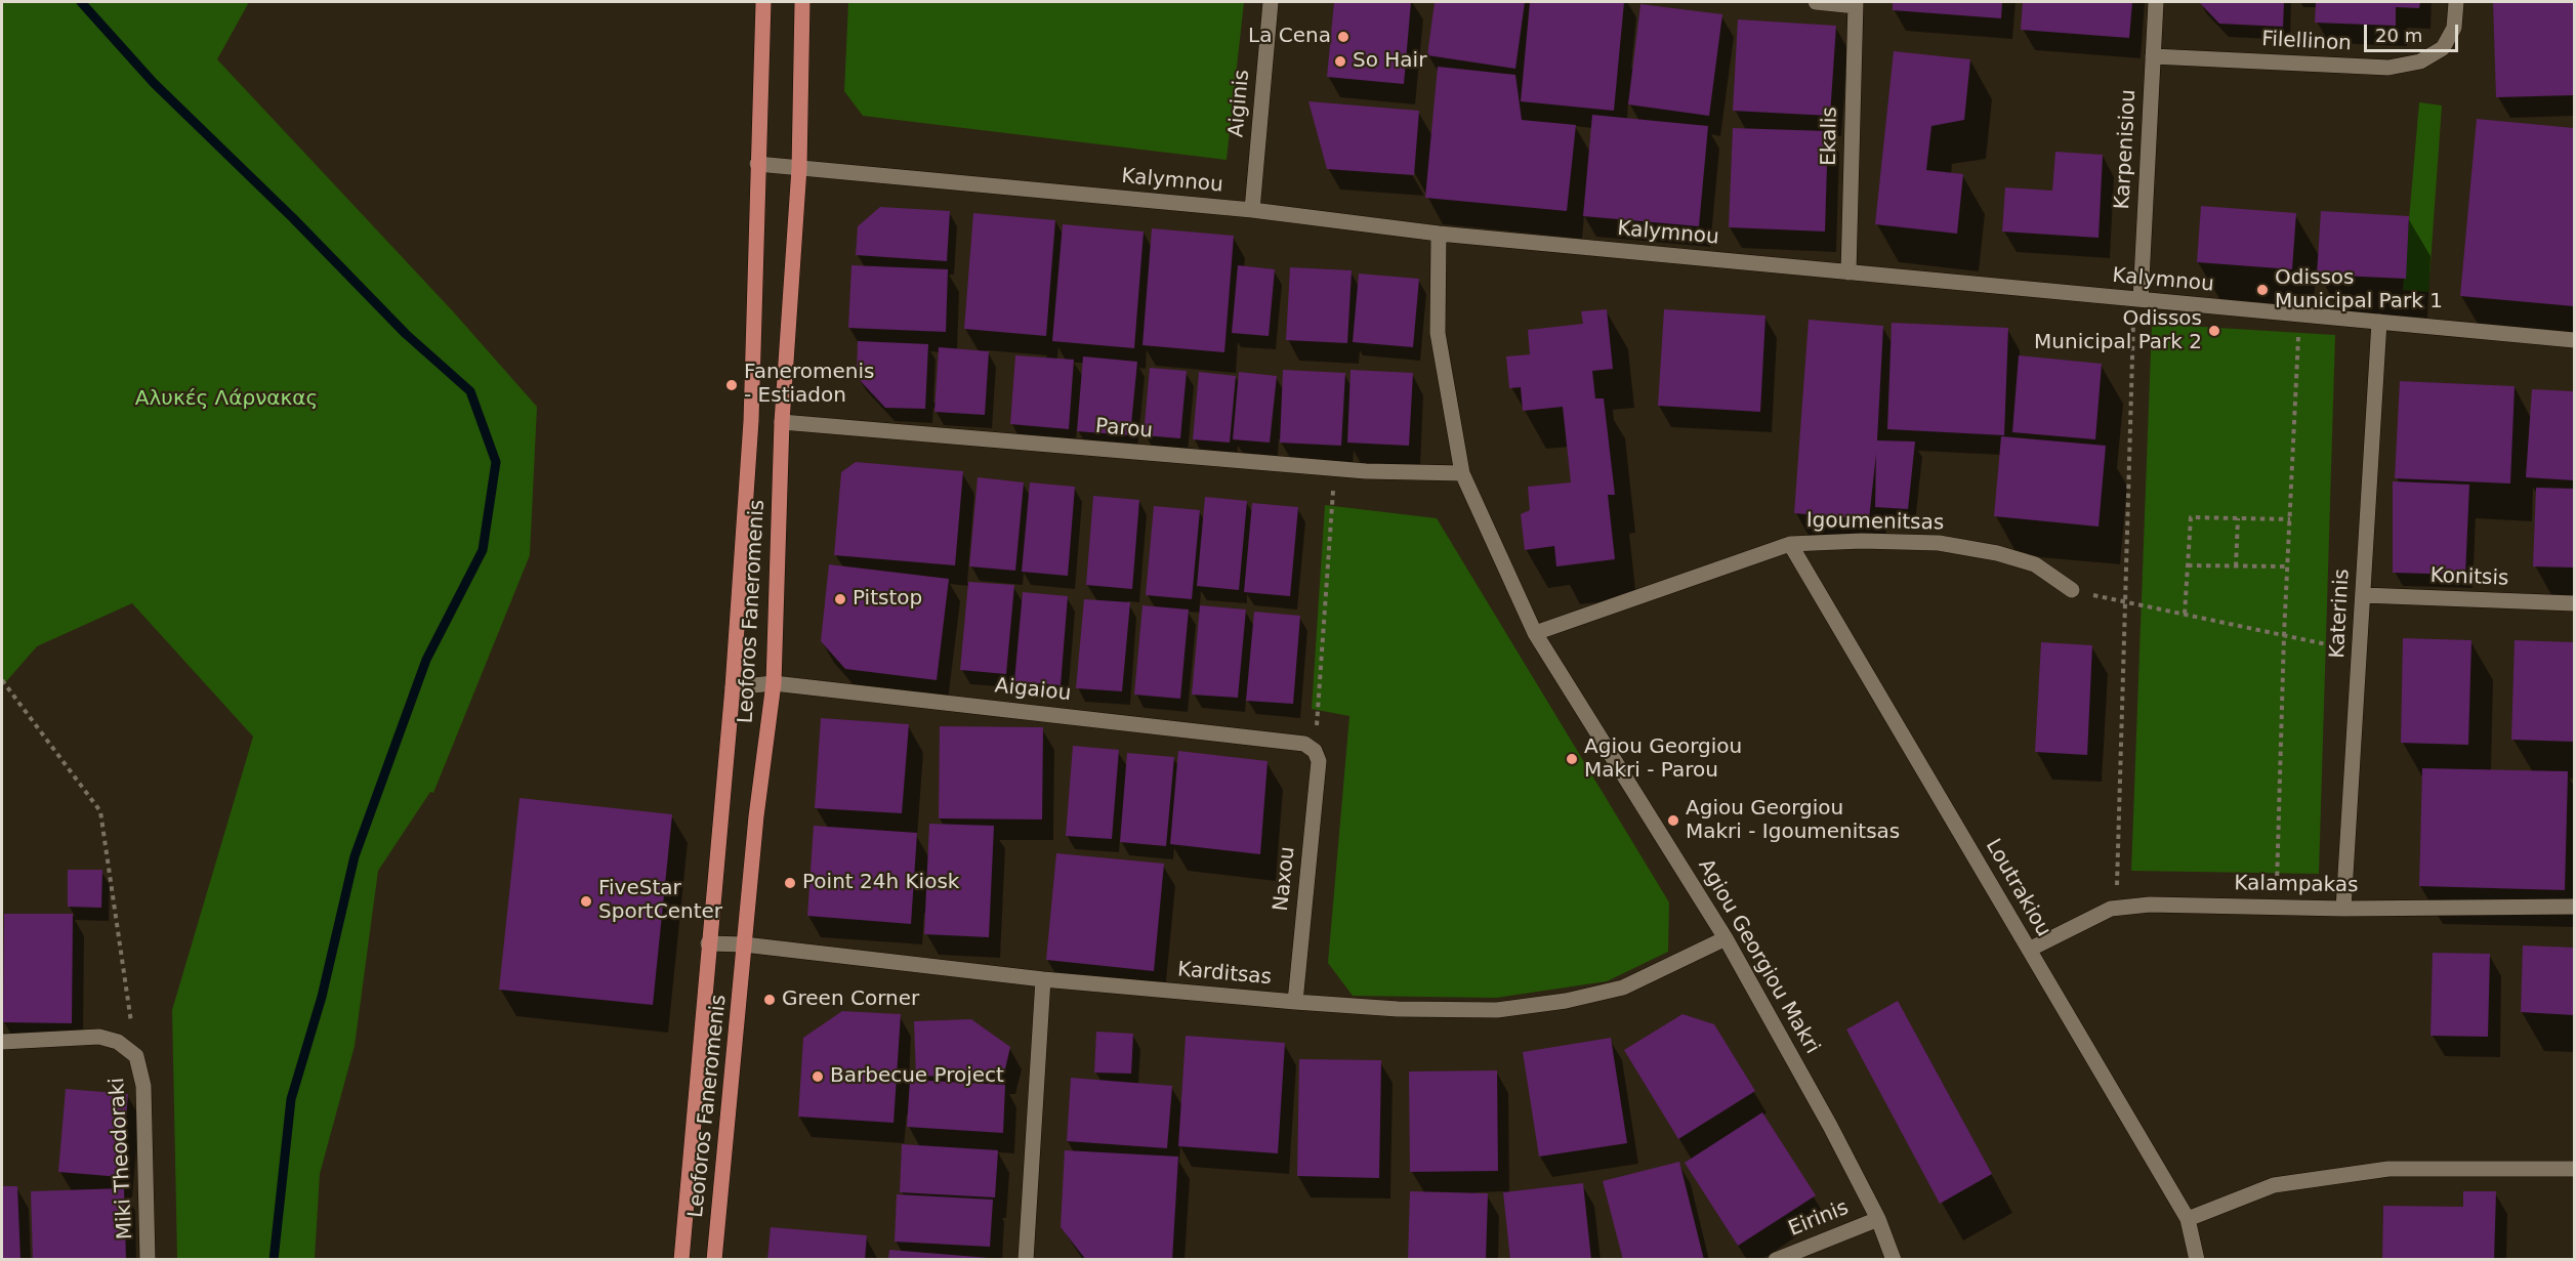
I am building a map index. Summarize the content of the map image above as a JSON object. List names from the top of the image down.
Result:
{
  "streets": {
    "main road": ["Leoforos Faneromenis"],
    "street": [
      "Filellinon",
      "Aiginis",
      "Ekalis",
      "Karpenisiou",
      "Kalymnou",
      "Parou",
      "Igoumenitsas",
      "Konitsis",
      "Katerinis",
      "Aigaiou",
      "Naxou",
      "Kalampakas",
      "Loutrakiou",
      "Agiou Georgiou Makri",
      "Karditsas",
      "Miki Theodoraki",
      "Eirinis"
    ]
  },
  "crossings": [
    ["Filellinon", "Karpenisiou"],
    ["Aiginis", "Kalymnou"],
    ["Ekalis", "Kalymnou"],
    ["Karpenisiou", "Kalymnou"],
    ["Kalymnou", "Leoforos Faneromenis"],
    ["Kalymnou", "Katerinis"],
    ["Kalymnou", "Agiou Georgiou Makri"],
    ["Parou", "Leoforos Faneromenis"],
    ["Parou", "Agiou Georgiou Makri"],
    ["Igoumenitsas", "Loutrakiou"],
    ["Igoumenitsas", "Agiou Georgiou Makri"],
    ["Konitsis", "Katerinis"],
    ["Leoforos Faneromenis", "Aigaiou"],
    ["Leoforos Faneromenis", "Karditsas"],
    ["Katerinis", "Kalampakas"],
    ["Aigaiou", "Naxou"],
    ["Naxou", "Karditsas"],
    ["Kalampakas", "Loutrakiou"],
    ["Agiou Georgiou Makri", "Karditsas"],
    ["Agiou Georgiou Makri", "Eirinis"]
  ],
  "parks": ["Αλυκές Λάρνακας"],
  "places": [
    "La Cena",
    "So Hair",
    "Odissos Municipal Park 1",
    "Odissos Municipal Park 2",
    "Faneromenis - Estiadon",
    "Pitstop",
    "Agiou Georgiou Makri - Parou",
    "Agiou Georgiou Makri - Igoumenitsas",
    "Point 24h Kiosk",
    "FiveStar SportCenter",
    "Green Corner",
    "Barbecue Project"
  ],
  "scale_bar": "20 m"
}
